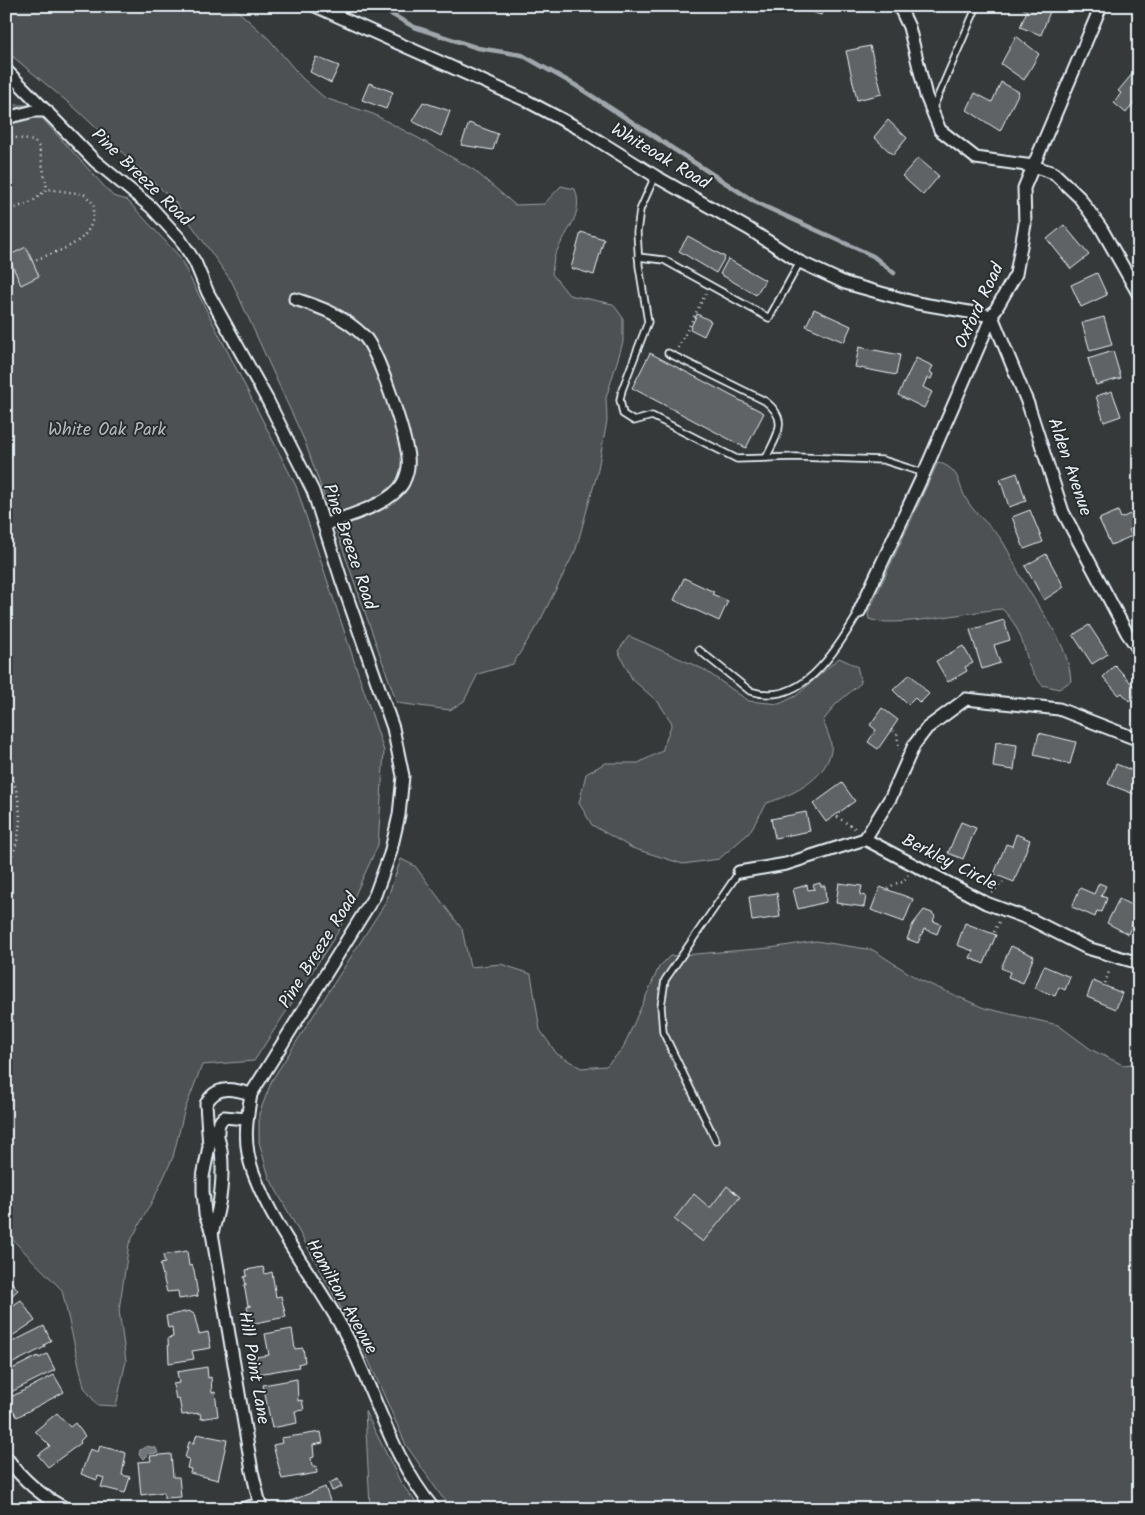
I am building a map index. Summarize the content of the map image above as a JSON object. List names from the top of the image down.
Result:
{
  "streets": {
    "street": [
      "Whiteoak Road",
      "Pine Breeze Road",
      "Oxford Road",
      "Alden Avenue",
      "Berkley Circle",
      "Hamilton Avenue",
      "Hill Point Lane"
    ]
  },
  "crossings": [
    ["Whiteoak Road", "Oxford Road"],
    ["Whiteoak Road", "Alden Avenue"],
    ["Pine Breeze Road", "Hamilton Avenue"],
    ["Pine Breeze Road", "Hill Point Lane"],
    ["Oxford Road", "Alden Avenue"],
    ["Hamilton Avenue", "Hill Point Lane"]
  ],
  "parks": ["White Oak Park"]
}
